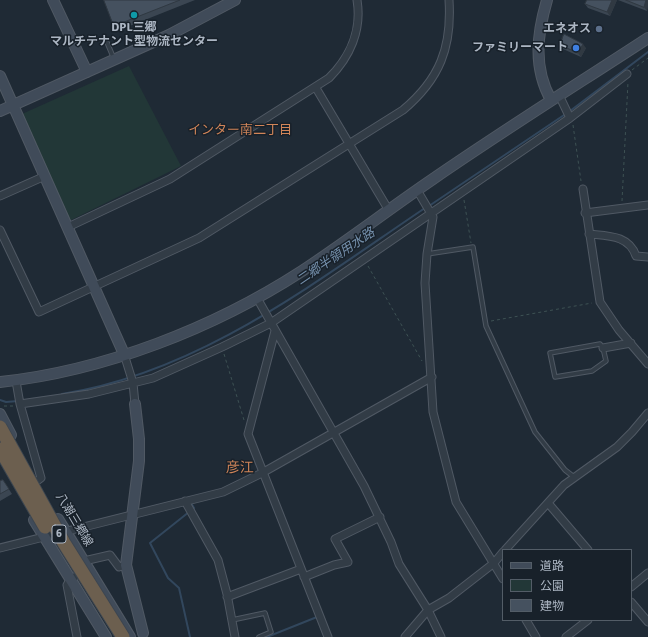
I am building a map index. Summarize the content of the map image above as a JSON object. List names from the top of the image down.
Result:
{
  "streets": {
    "highway": ["6"],
    "street": ["八潮三郷線"]
  },
  "districts": ["インター南二丁目", "彦江"],
  "water": ["二郷半領用水路"],
  "places": ["DPL三郷 マルチテナント型物流センター", "エネオス", "ファミリーマート"],
  "legend": ["道路", "公園", "建物"]
}
